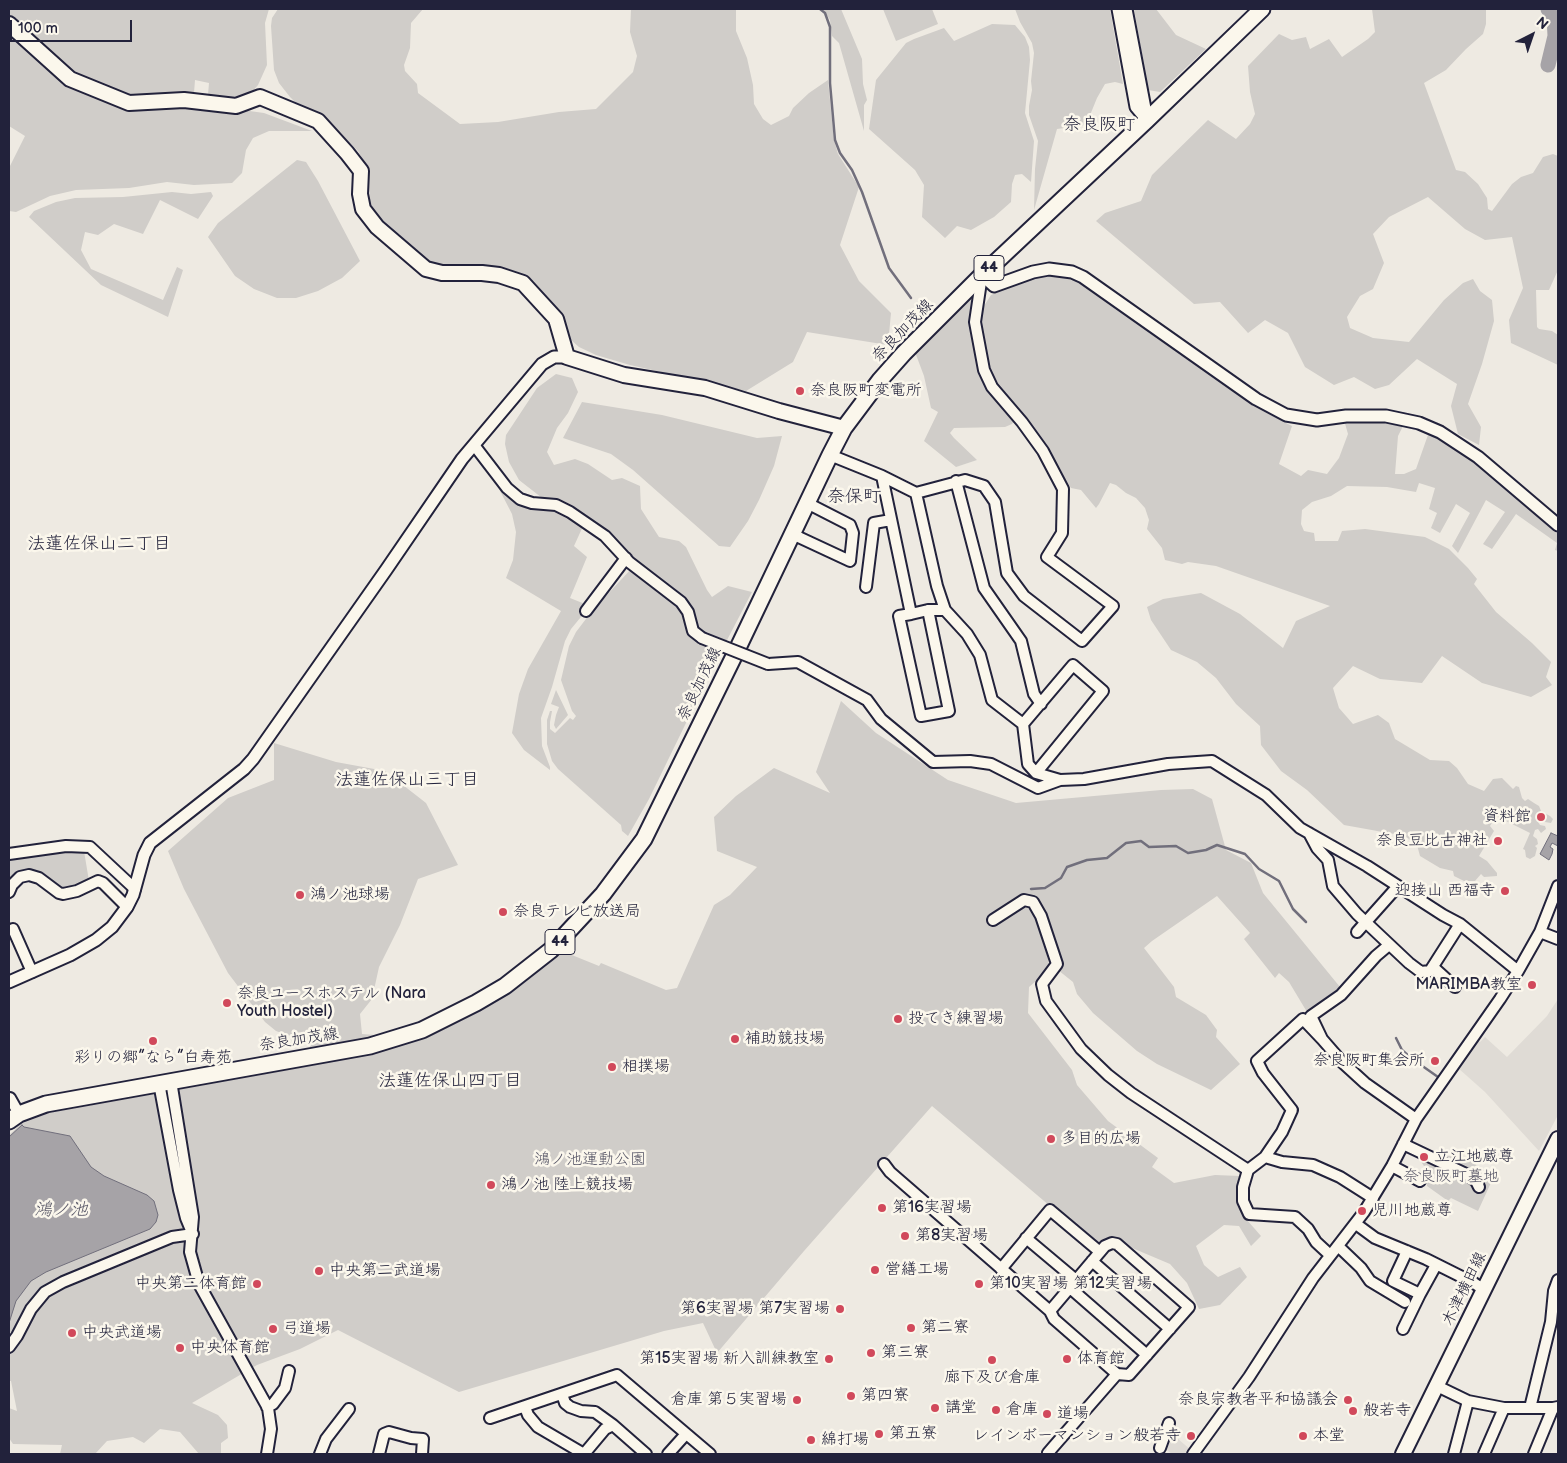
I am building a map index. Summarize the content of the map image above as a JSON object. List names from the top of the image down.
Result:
{
  "streets": {
    "main road": ["44", "奈良加茂線", "木津横田線"]
  },
  "districts": [
    "奈良阪町",
    "奈保町",
    "法蓮佐保山二丁目",
    "法蓮佐保山三丁目",
    "法蓮佐保山四丁目"
  ],
  "water": ["鴻ノ池"],
  "parks": ["鴻ノ池運動公園", "奈良阪町墓地"],
  "places": [
    "奈良阪町変電所",
    "資料館",
    "奈良豆比古神社",
    "迎接山 西福寺",
    "鴻ノ池球場",
    "奈良テレビ放送局",
    "MARIMBA教室",
    "奈良ユースホステル (Nara Youth Hostel)",
    "投てき練習場",
    "補助競技場",
    "彩りの郷”なら”白寿苑",
    "奈良阪町集会所",
    "相撲場",
    "多目的広場",
    "立江地蔵尊",
    "鴻ノ池 陸上競技場",
    "第16実習場",
    "児川地蔵尊",
    "第8実習場",
    "営繕工場",
    "中央第二武道場",
    "中央第二体育館",
    "第10実習場 第12実習場",
    "第6実習場 第7実習場",
    "第二寮",
    "弓道場",
    "中央武道場",
    "中央体育館",
    "第三寮",
    "第15実習場 新入訓練教室",
    "体育館",
    "廊下及び倉庫",
    "第四寮",
    "倉庫 第５実習場",
    "奈良宗教者平和協議会",
    "講堂",
    "倉庫",
    "般若寺",
    "道場",
    "第五寮",
    "レインボーマンション般若寺",
    "本堂",
    "綿打場"
  ],
  "scale_bar": "100 m",
  "north": "top right"
}
